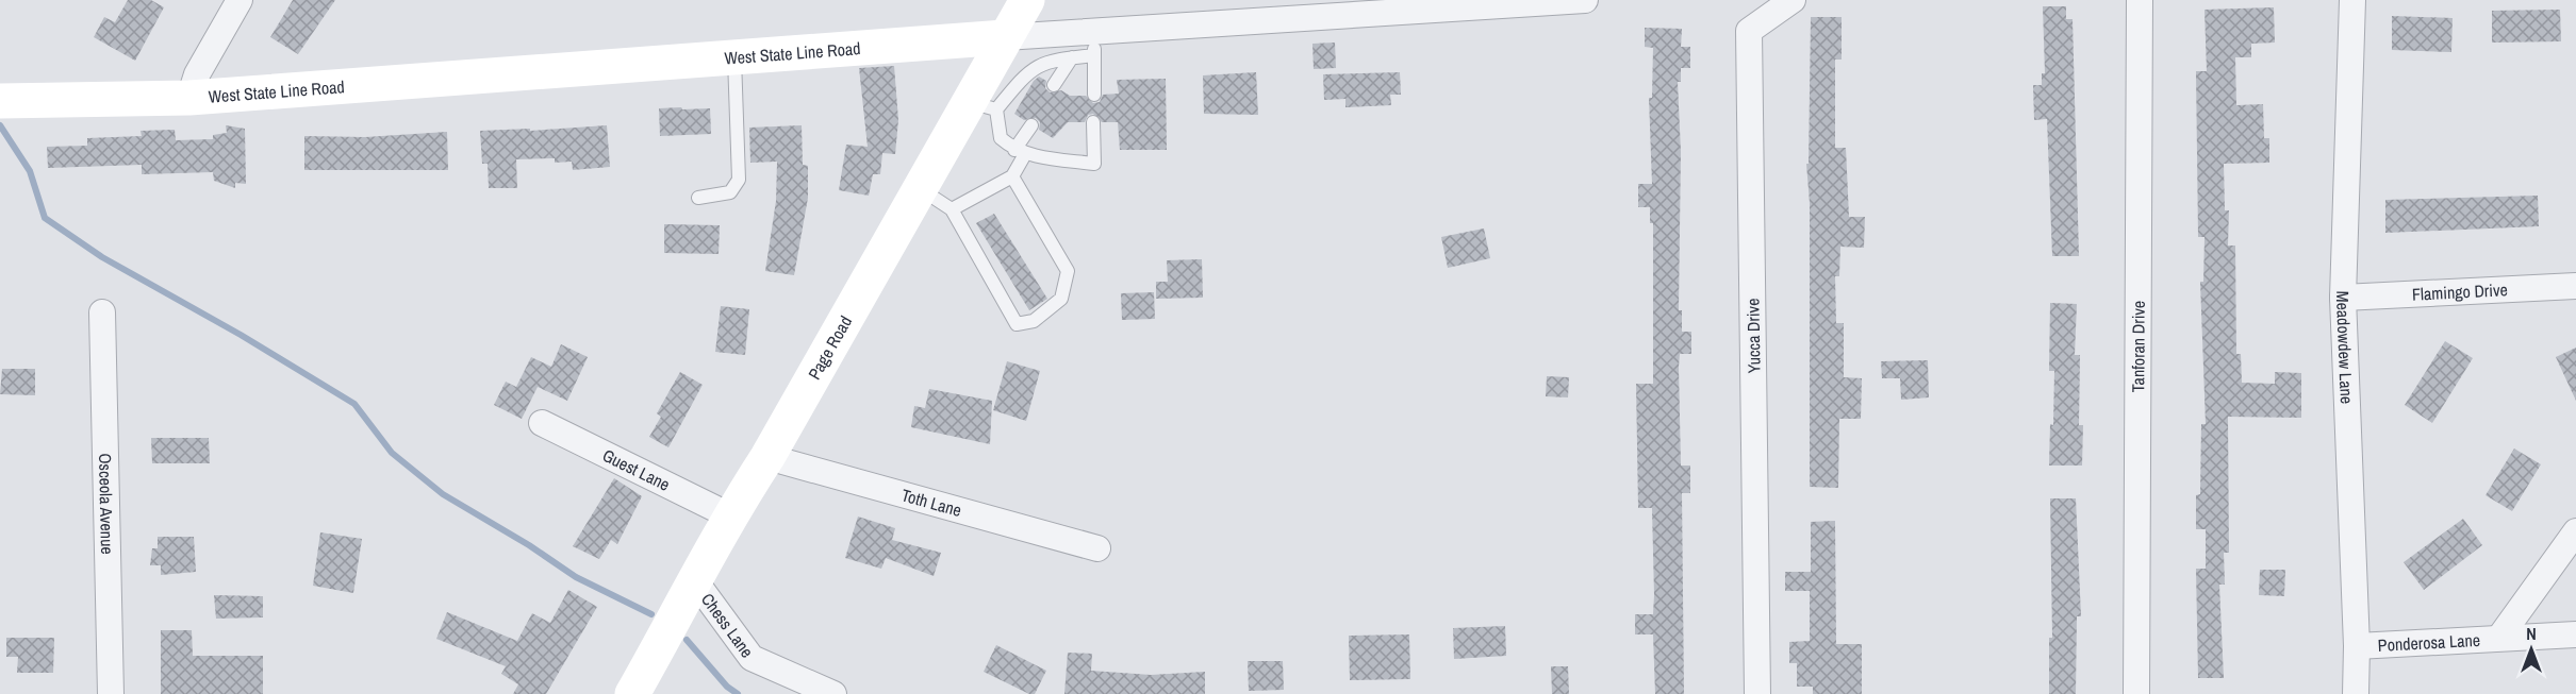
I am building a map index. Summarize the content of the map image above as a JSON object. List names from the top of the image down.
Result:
{
  "streets": {
    "street": [
      "West State Line Road",
      "Flamingo Drive",
      "Yucca Drive",
      "Page Road",
      "Tanforan Drive",
      "Meadowdew Lane",
      "Guest Lane",
      "Osceola Avenue",
      "Toth Lane",
      "Chess Lane",
      "Ponderosa Lane"
    ]
  },
  "crossings": [
    ["West State Line Road", "Page Road"],
    ["Flamingo Drive", "Meadowdew Lane"],
    ["Page Road", "Guest Lane"],
    ["Page Road", "Toth Lane"],
    ["Page Road", "Chess Lane"],
    ["Meadowdew Lane", "Ponderosa Lane"]
  ],
  "north": "top"
}
